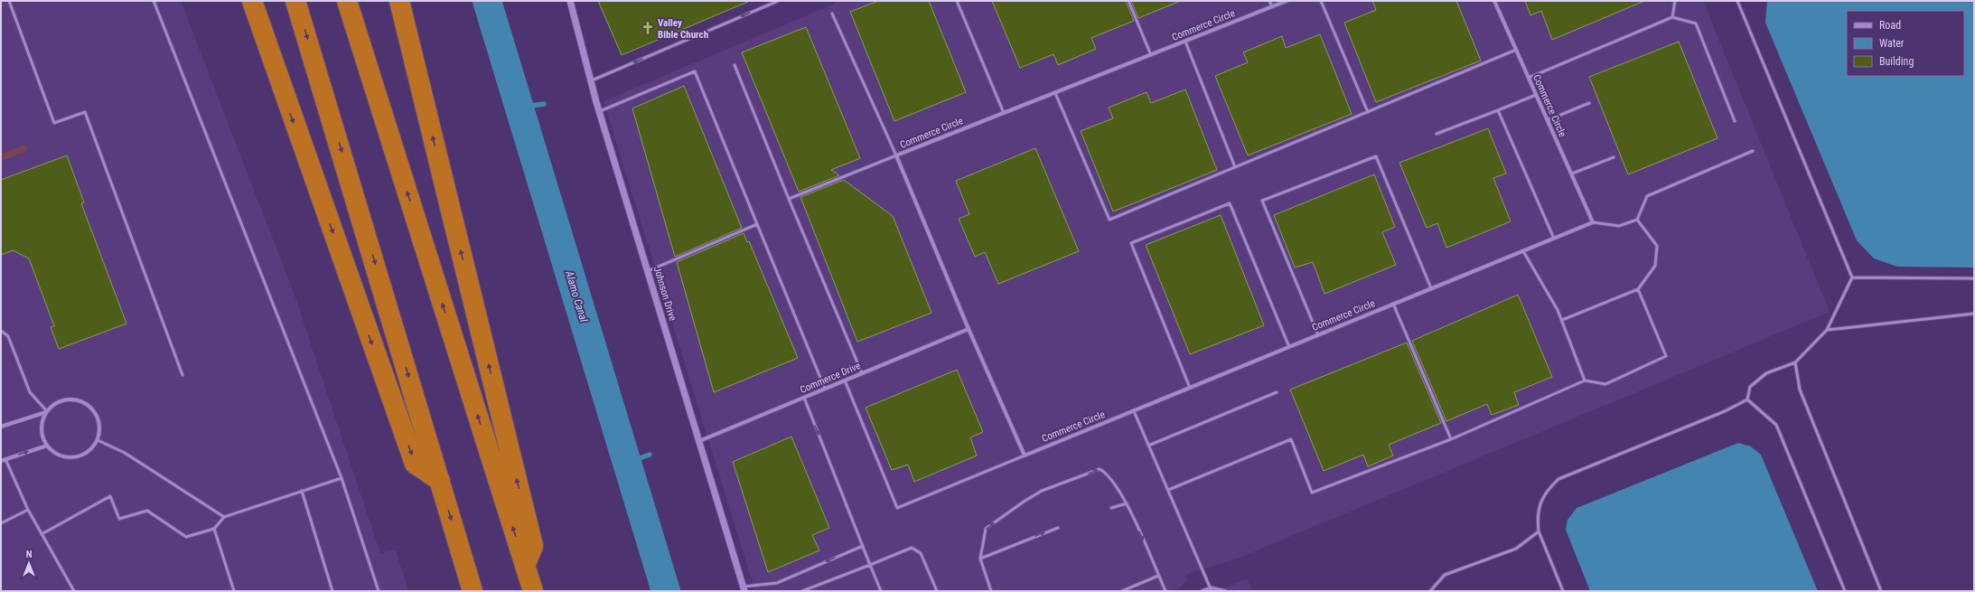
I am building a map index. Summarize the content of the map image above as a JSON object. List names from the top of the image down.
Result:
{
  "streets": {
    "street": ["Commerce Circle", "Johnson Drive", "Commerce Drive"]
  },
  "crossings": [
    ["Commerce Circle", "Commerce Drive"],
    ["Johnson Drive", "Commerce Drive"]
  ],
  "water": ["Alamo Canal"],
  "places": {
    "church": ["Valley Bible Church"]
  },
  "legend": ["Road", "Water", "Building"],
  "north": "top"
}
